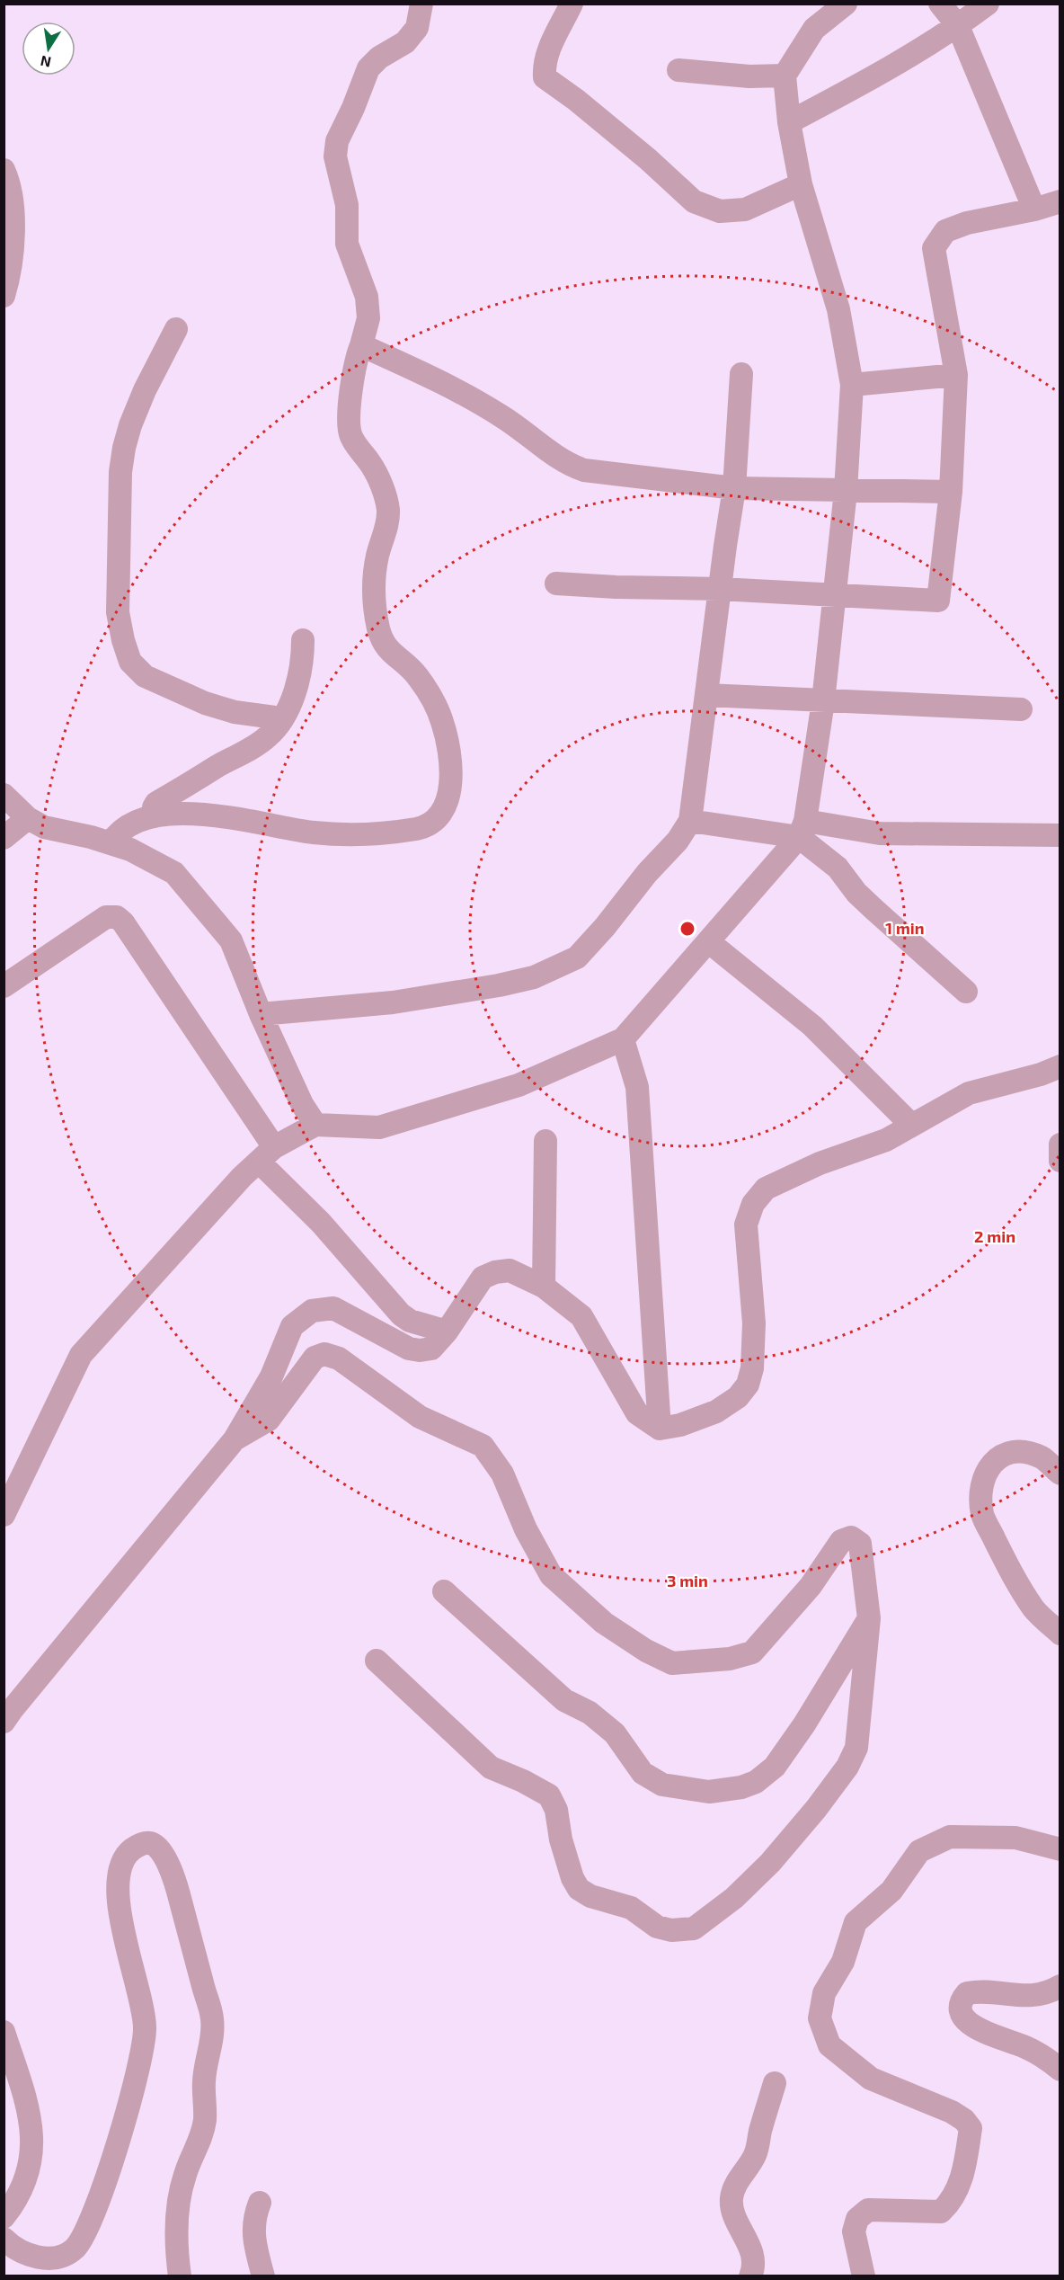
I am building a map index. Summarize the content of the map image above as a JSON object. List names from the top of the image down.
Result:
{
  "north": "bottom",
  "rings": ["1 min", "2 min", "3 min"]
}
